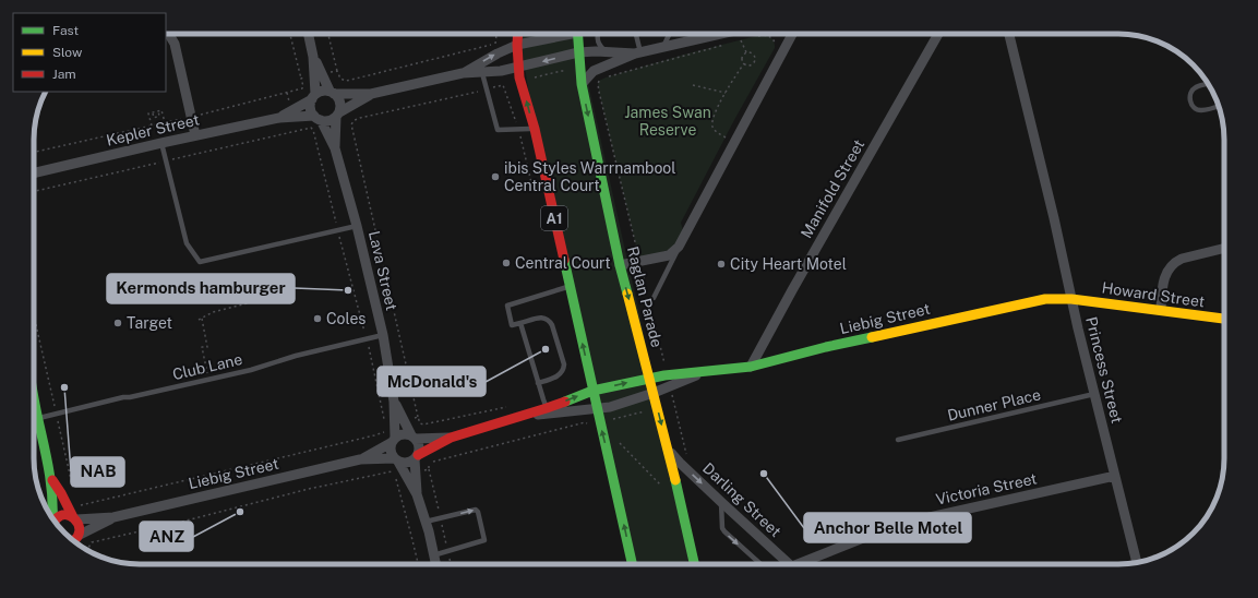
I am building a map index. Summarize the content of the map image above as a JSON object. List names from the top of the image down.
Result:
{
  "streets": {
    "main road": [
      "A1",
      "Howard Street",
      "Raglan Parade",
      "Liebig Street"
    ],
    "street": [
      "Kepler Street",
      "Manifold Street",
      "Lava Street",
      "Princess Street",
      "Victoria Street",
      "Darling Street"
    ],
    "lane": ["Club Lane", "Dunner Place"]
  },
  "crossings": [
    ["Kepler Street", "Lava Street"],
    ["Manifold Street", "Liebig Street"],
    ["A1", "Liebig Street"],
    ["Lava Street", "Liebig Street"],
    ["Lava Street", "Club Lane"],
    ["Howard Street", "Liebig Street"],
    ["Howard Street", "Princess Street"],
    ["Raglan Parade", "Liebig Street"],
    ["Raglan Parade", "Darling Street"],
    ["Liebig Street", "Princess Street"],
    ["Princess Street", "Dunner Place"],
    ["Princess Street", "Victoria Street"]
  ],
  "one_way": ["Darling Street"],
  "parks": ["James Swan Reserve"],
  "places": [
    "ibis Styles Warrnambool Central Court",
    "Central Court",
    "City Heart Motel",
    "Kermonds hamburger",
    "Coles",
    "Target",
    "McDonald's",
    "NAB",
    "Anchor Belle Motel",
    "ANZ"
  ],
  "legend": ["Fast", "Slow", "Jam"]
}
